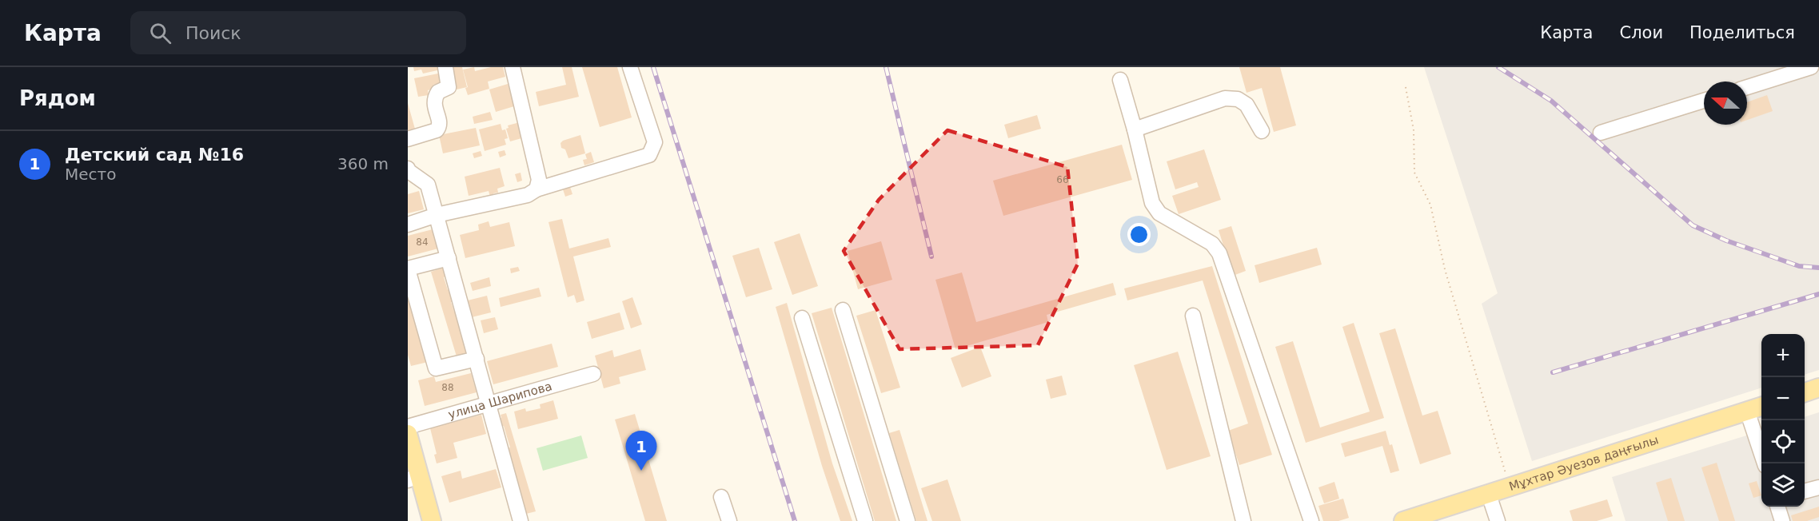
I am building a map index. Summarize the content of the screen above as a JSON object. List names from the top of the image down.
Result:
{
  "streets": {
    "main road": ["Мұхтар Әуезов даңғылы"],
    "lane": ["улица Шарипова"]
  },
  "house_numbers": ["66", "84", "88"],
  "north": "left",
  "page": {
    "header": "Карта",
    "search": "Поиск",
    "nav": ["Карта", "Слои", "Поделиться"],
    "heading": "Рядом",
    "list": [
      {
        "mark": "1",
        "name": "Детский сад №16",
        "note": "Место",
        "value": "360 m"
      }
    ],
    "map_buttons": ["+", "−"],
    "pins": "1"
  }
}
